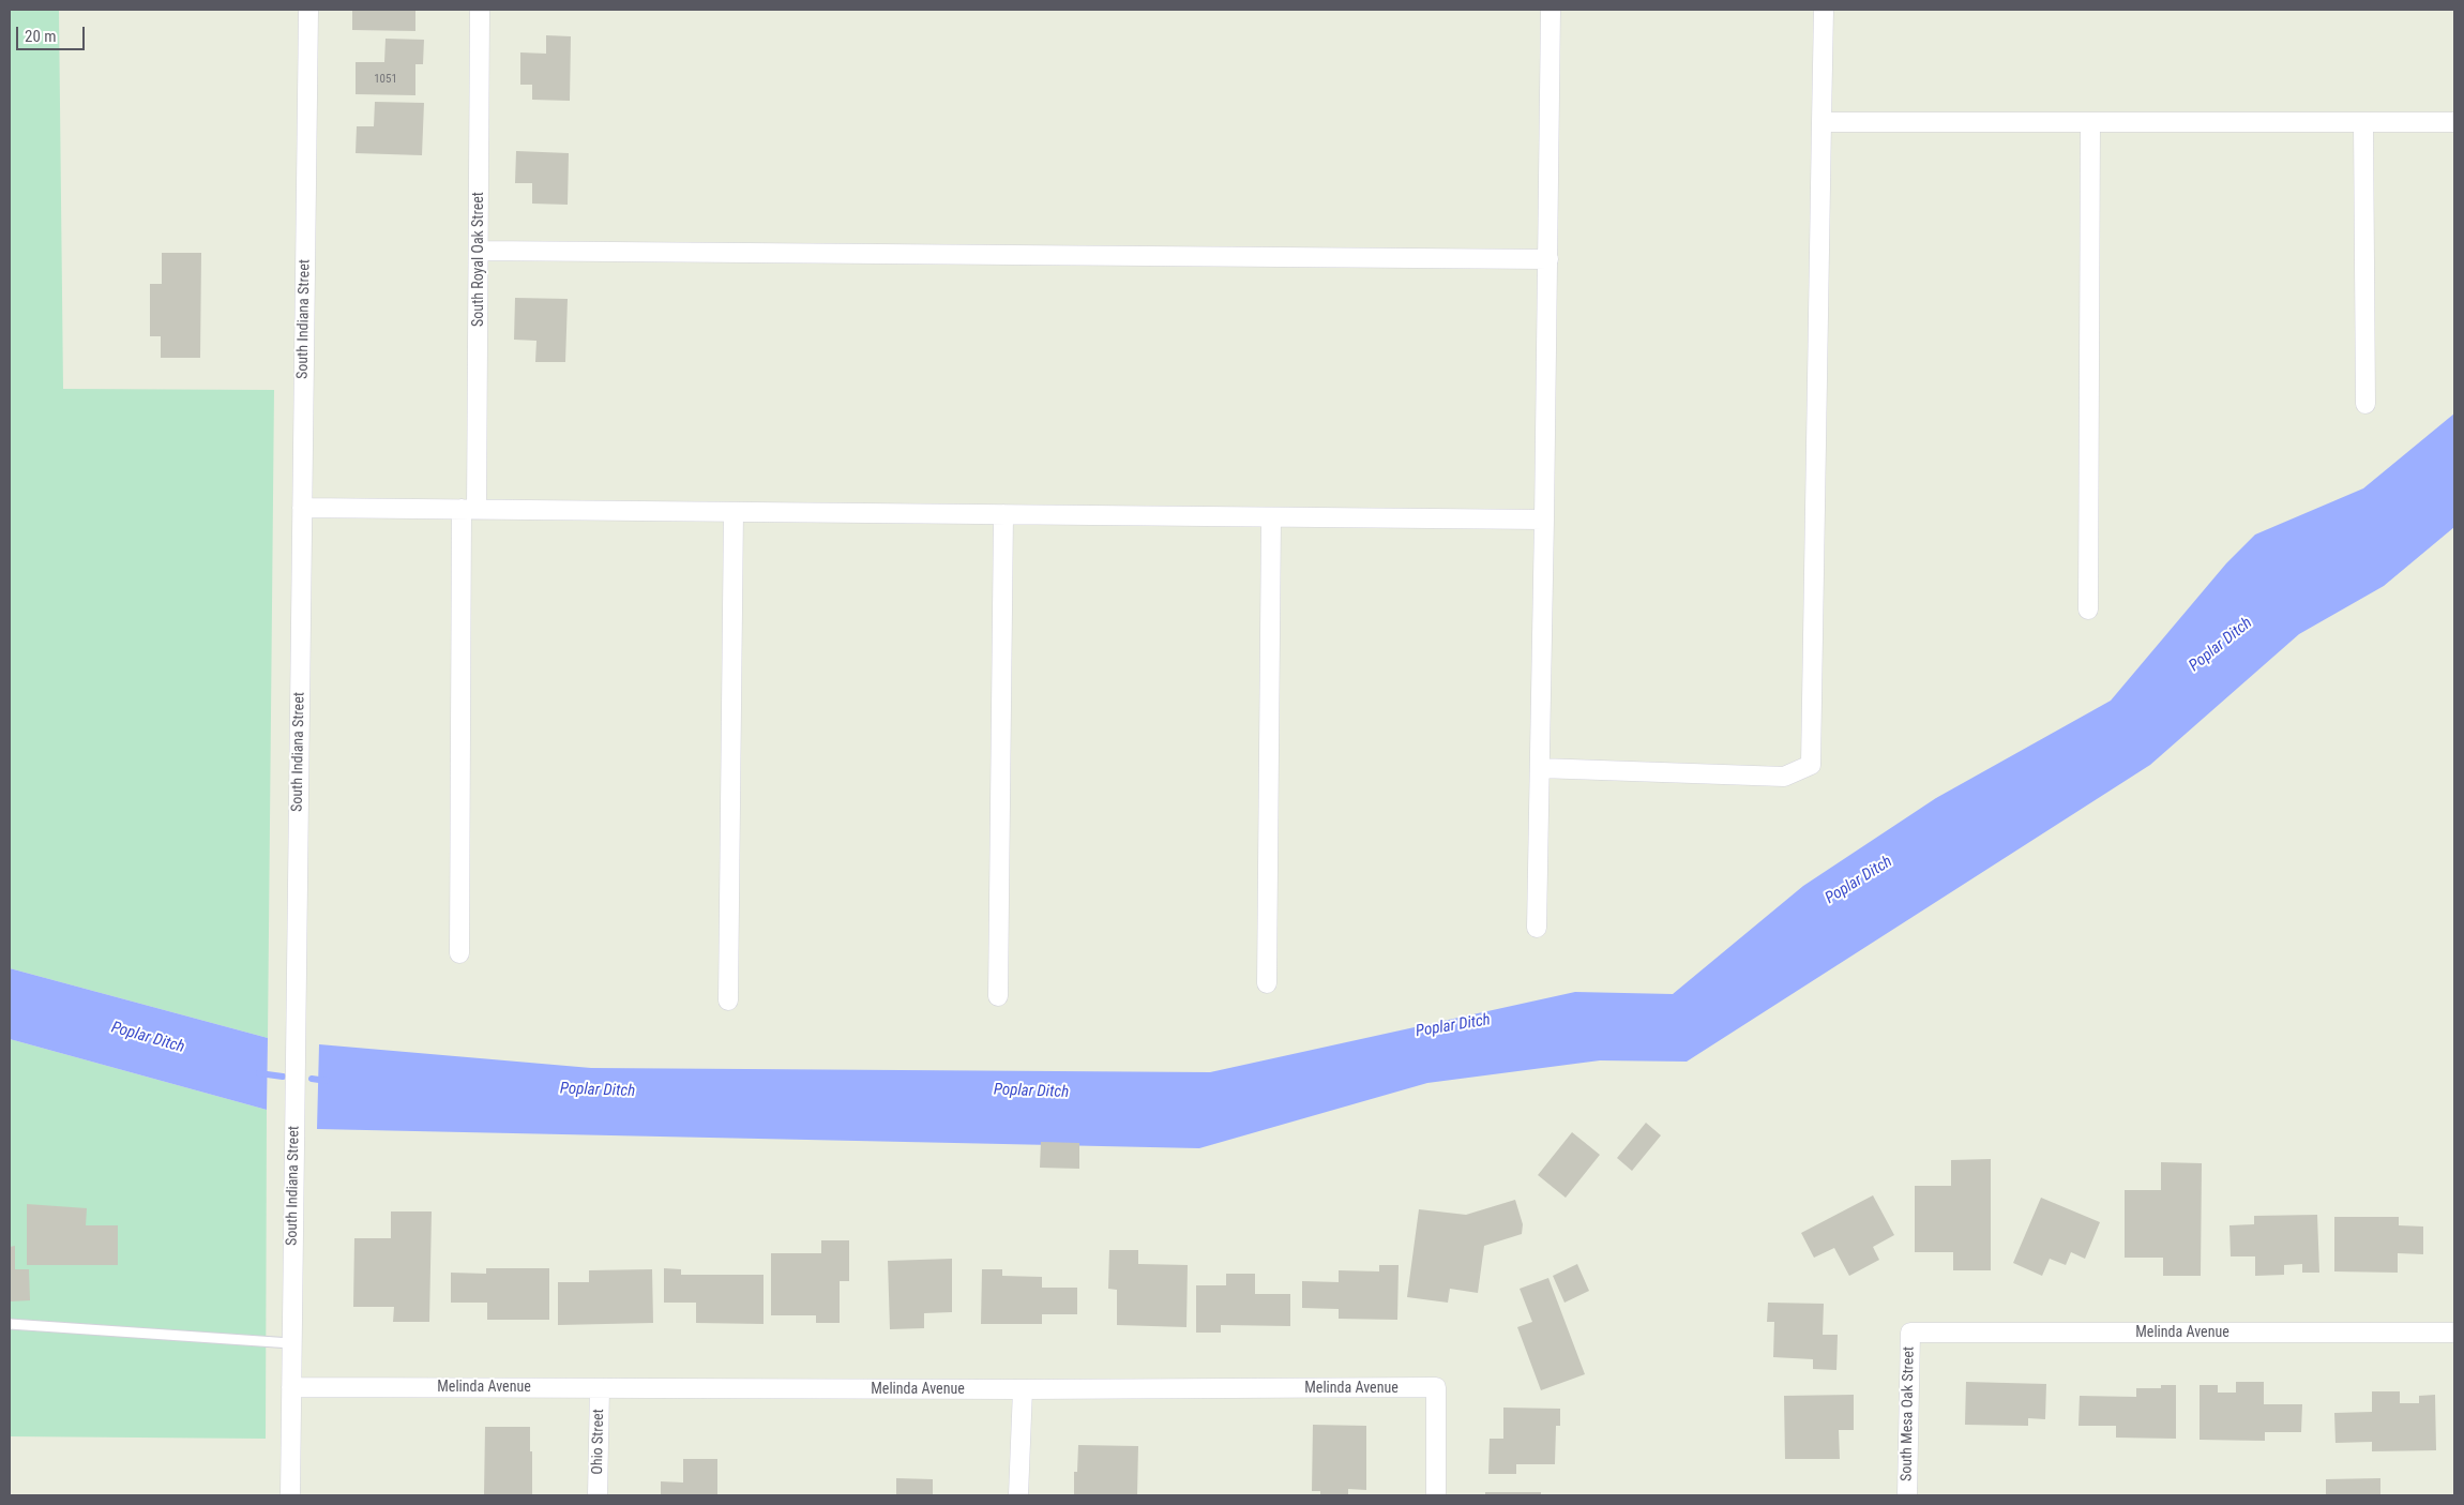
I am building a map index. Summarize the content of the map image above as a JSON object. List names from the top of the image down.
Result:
{
  "streets": {
    "street": [
      "South Royal Oak Street",
      "South Indiana Street",
      "Melinda Avenue",
      "South Mesa Oak Street",
      "Ohio Street"
    ]
  },
  "crossings": [
    ["South Indiana Street", "Melinda Avenue"],
    ["Melinda Avenue", "South Mesa Oak Street"],
    ["Melinda Avenue", "Ohio Street"]
  ],
  "water": ["Poplar Ditch"],
  "house_numbers": ["1051"],
  "scale_bar": "20 m"
}
